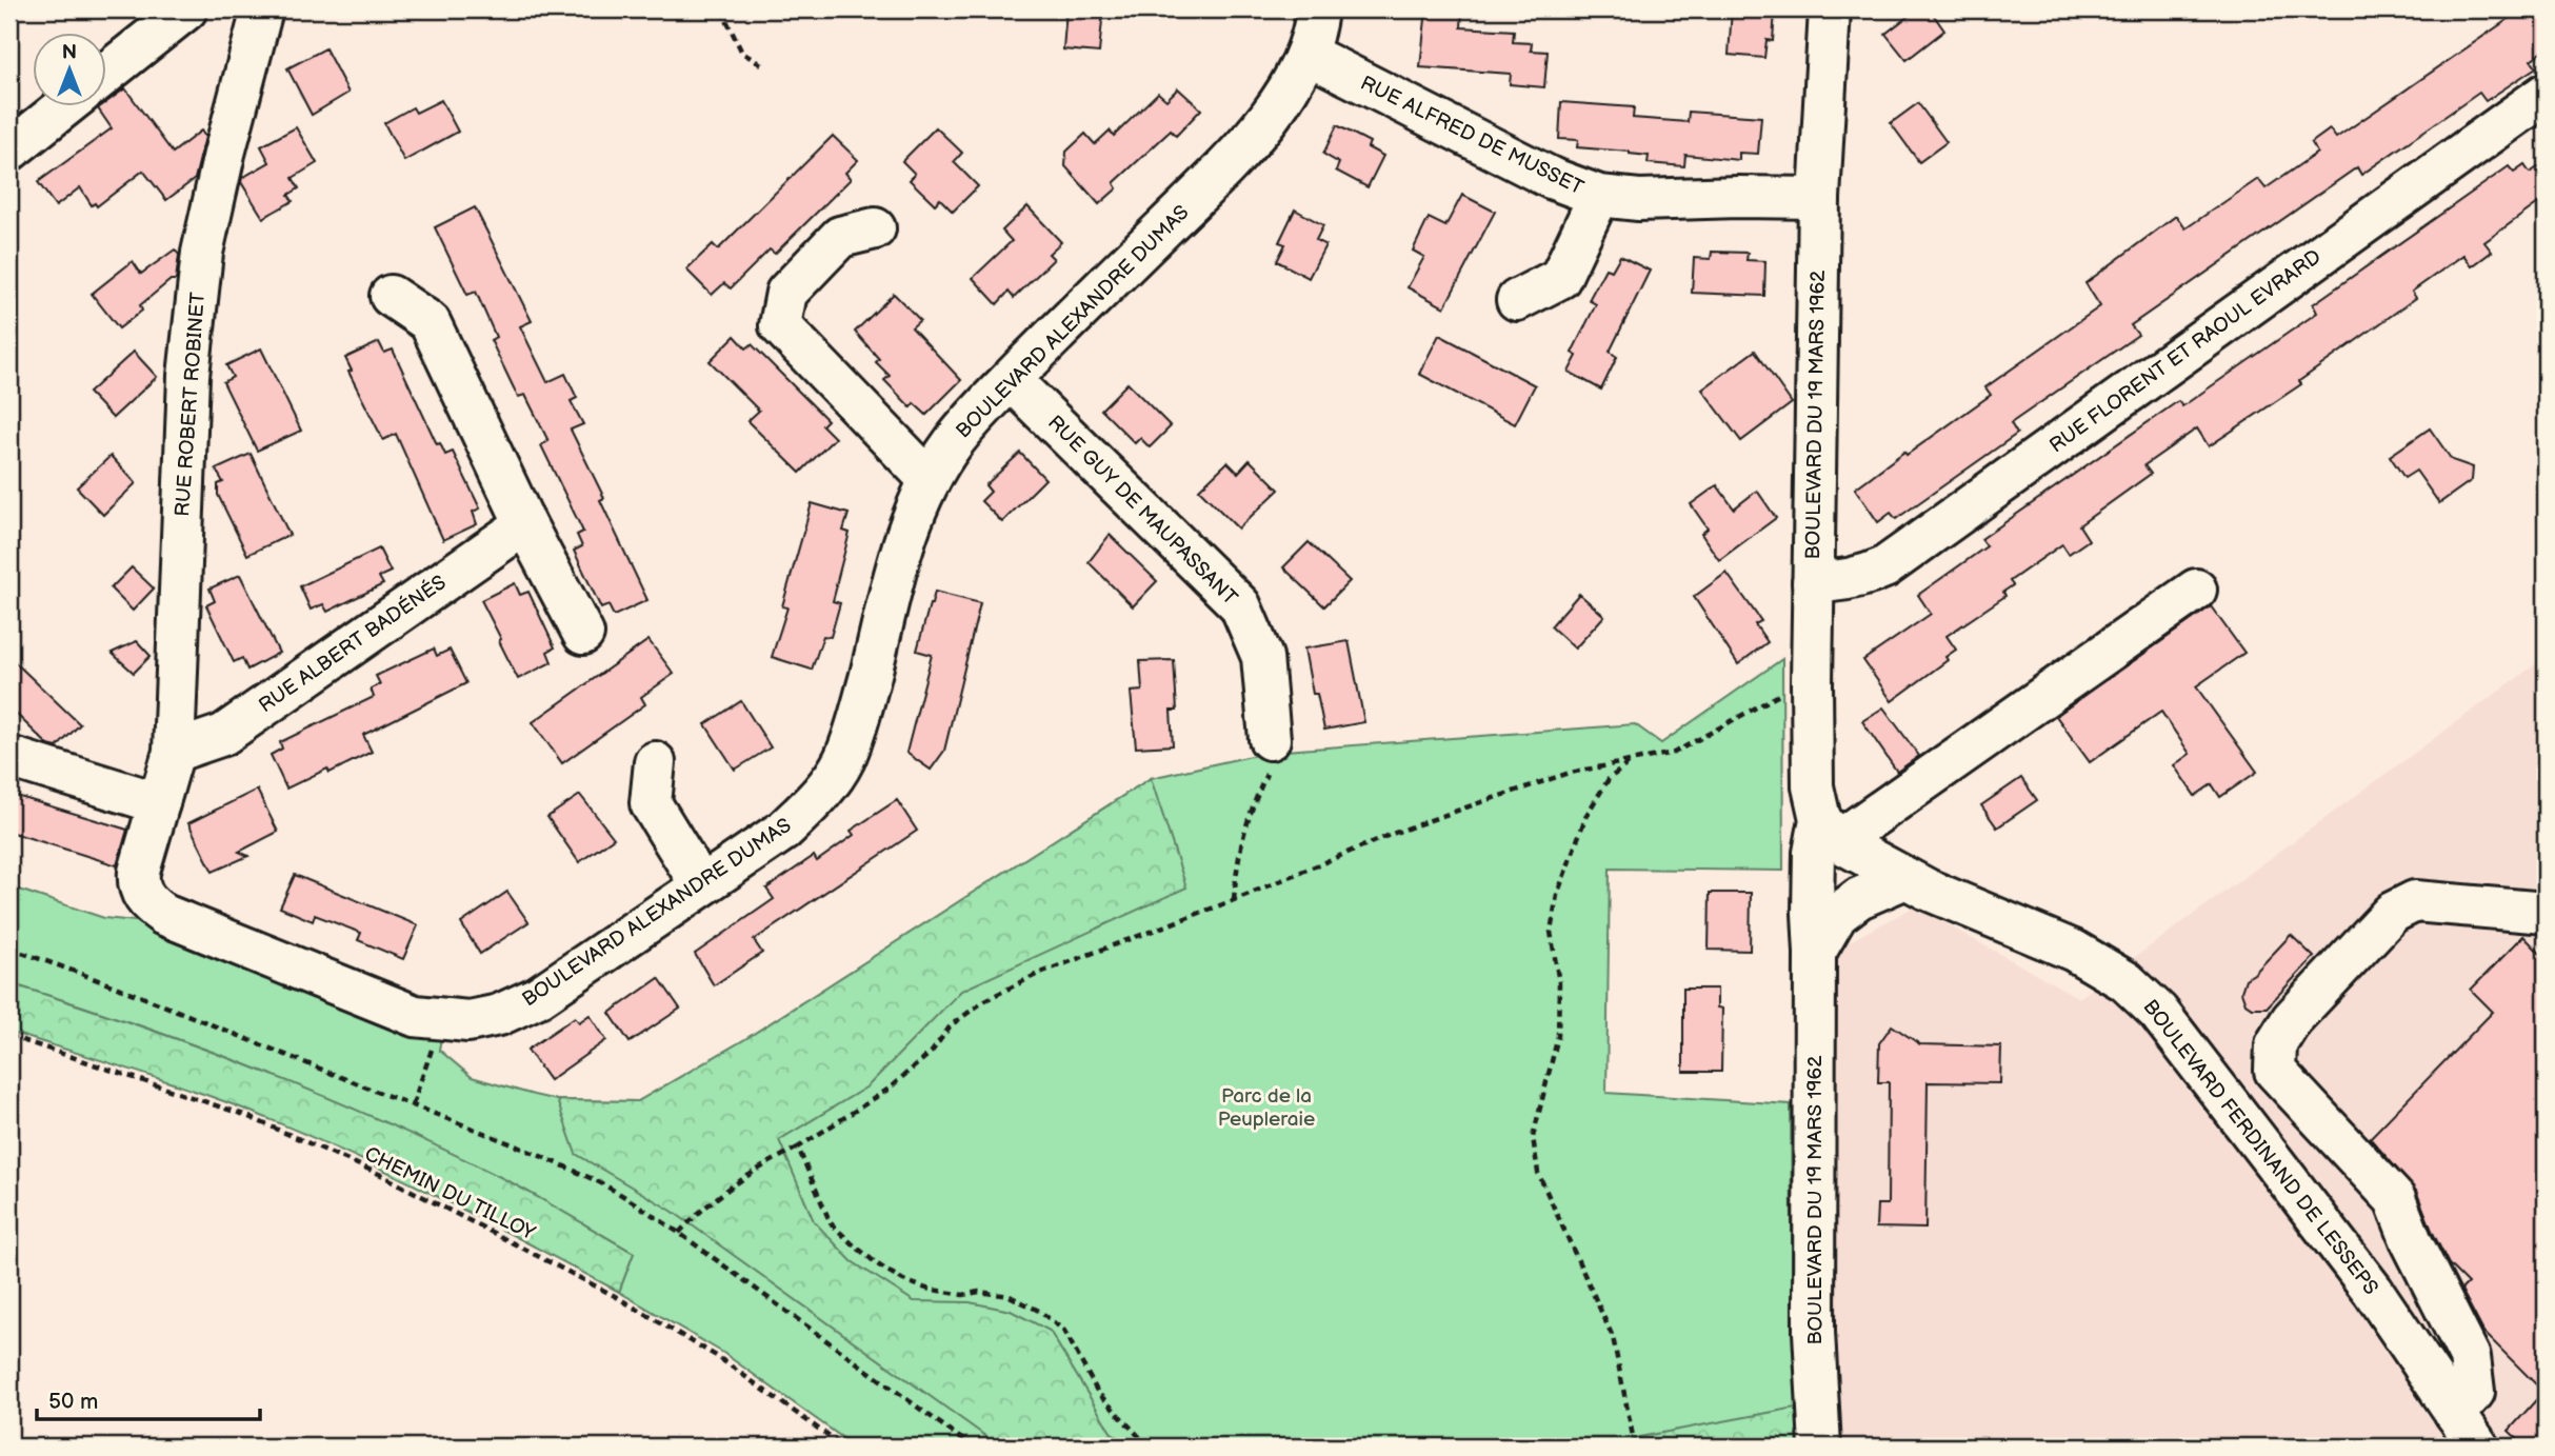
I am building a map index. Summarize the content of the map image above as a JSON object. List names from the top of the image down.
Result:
{
  "streets": {
    "street": [
      "RUE ALFRED DE MUSSET",
      "BOULEVARD ALEXANDRE DUMAS",
      "RUE FLORENT ET RAOUL EVRARD",
      "RUE ROBERT ROBINET",
      "BOULEVARD DU 19 MARS 1962",
      "RUE GUY DE MAUPASSANT",
      "RUE ALBERT BADÉNÉS",
      "BOULEVARD FERDINAND DE LESSEPS"
    ],
    "path": ["CHEMIN DU TILLOY"]
  },
  "crossings": [
    ["RUE ALFRED DE MUSSET", "BOULEVARD ALEXANDRE DUMAS"],
    ["RUE ALFRED DE MUSSET", "BOULEVARD DU 19 MARS 1962"],
    ["BOULEVARD ALEXANDRE DUMAS", "RUE ROBERT ROBINET"],
    ["BOULEVARD ALEXANDRE DUMAS", "RUE GUY DE MAUPASSANT"],
    ["RUE FLORENT ET RAOUL EVRARD", "BOULEVARD DU 19 MARS 1962"],
    ["RUE ROBERT ROBINET", "RUE ALBERT BADÉNÉS"],
    ["BOULEVARD DU 19 MARS 1962", "BOULEVARD FERDINAND DE LESSEPS"]
  ],
  "parks": ["Parc de la Peupleraie"],
  "scale_bar": "50 m",
  "north": "top"
}
